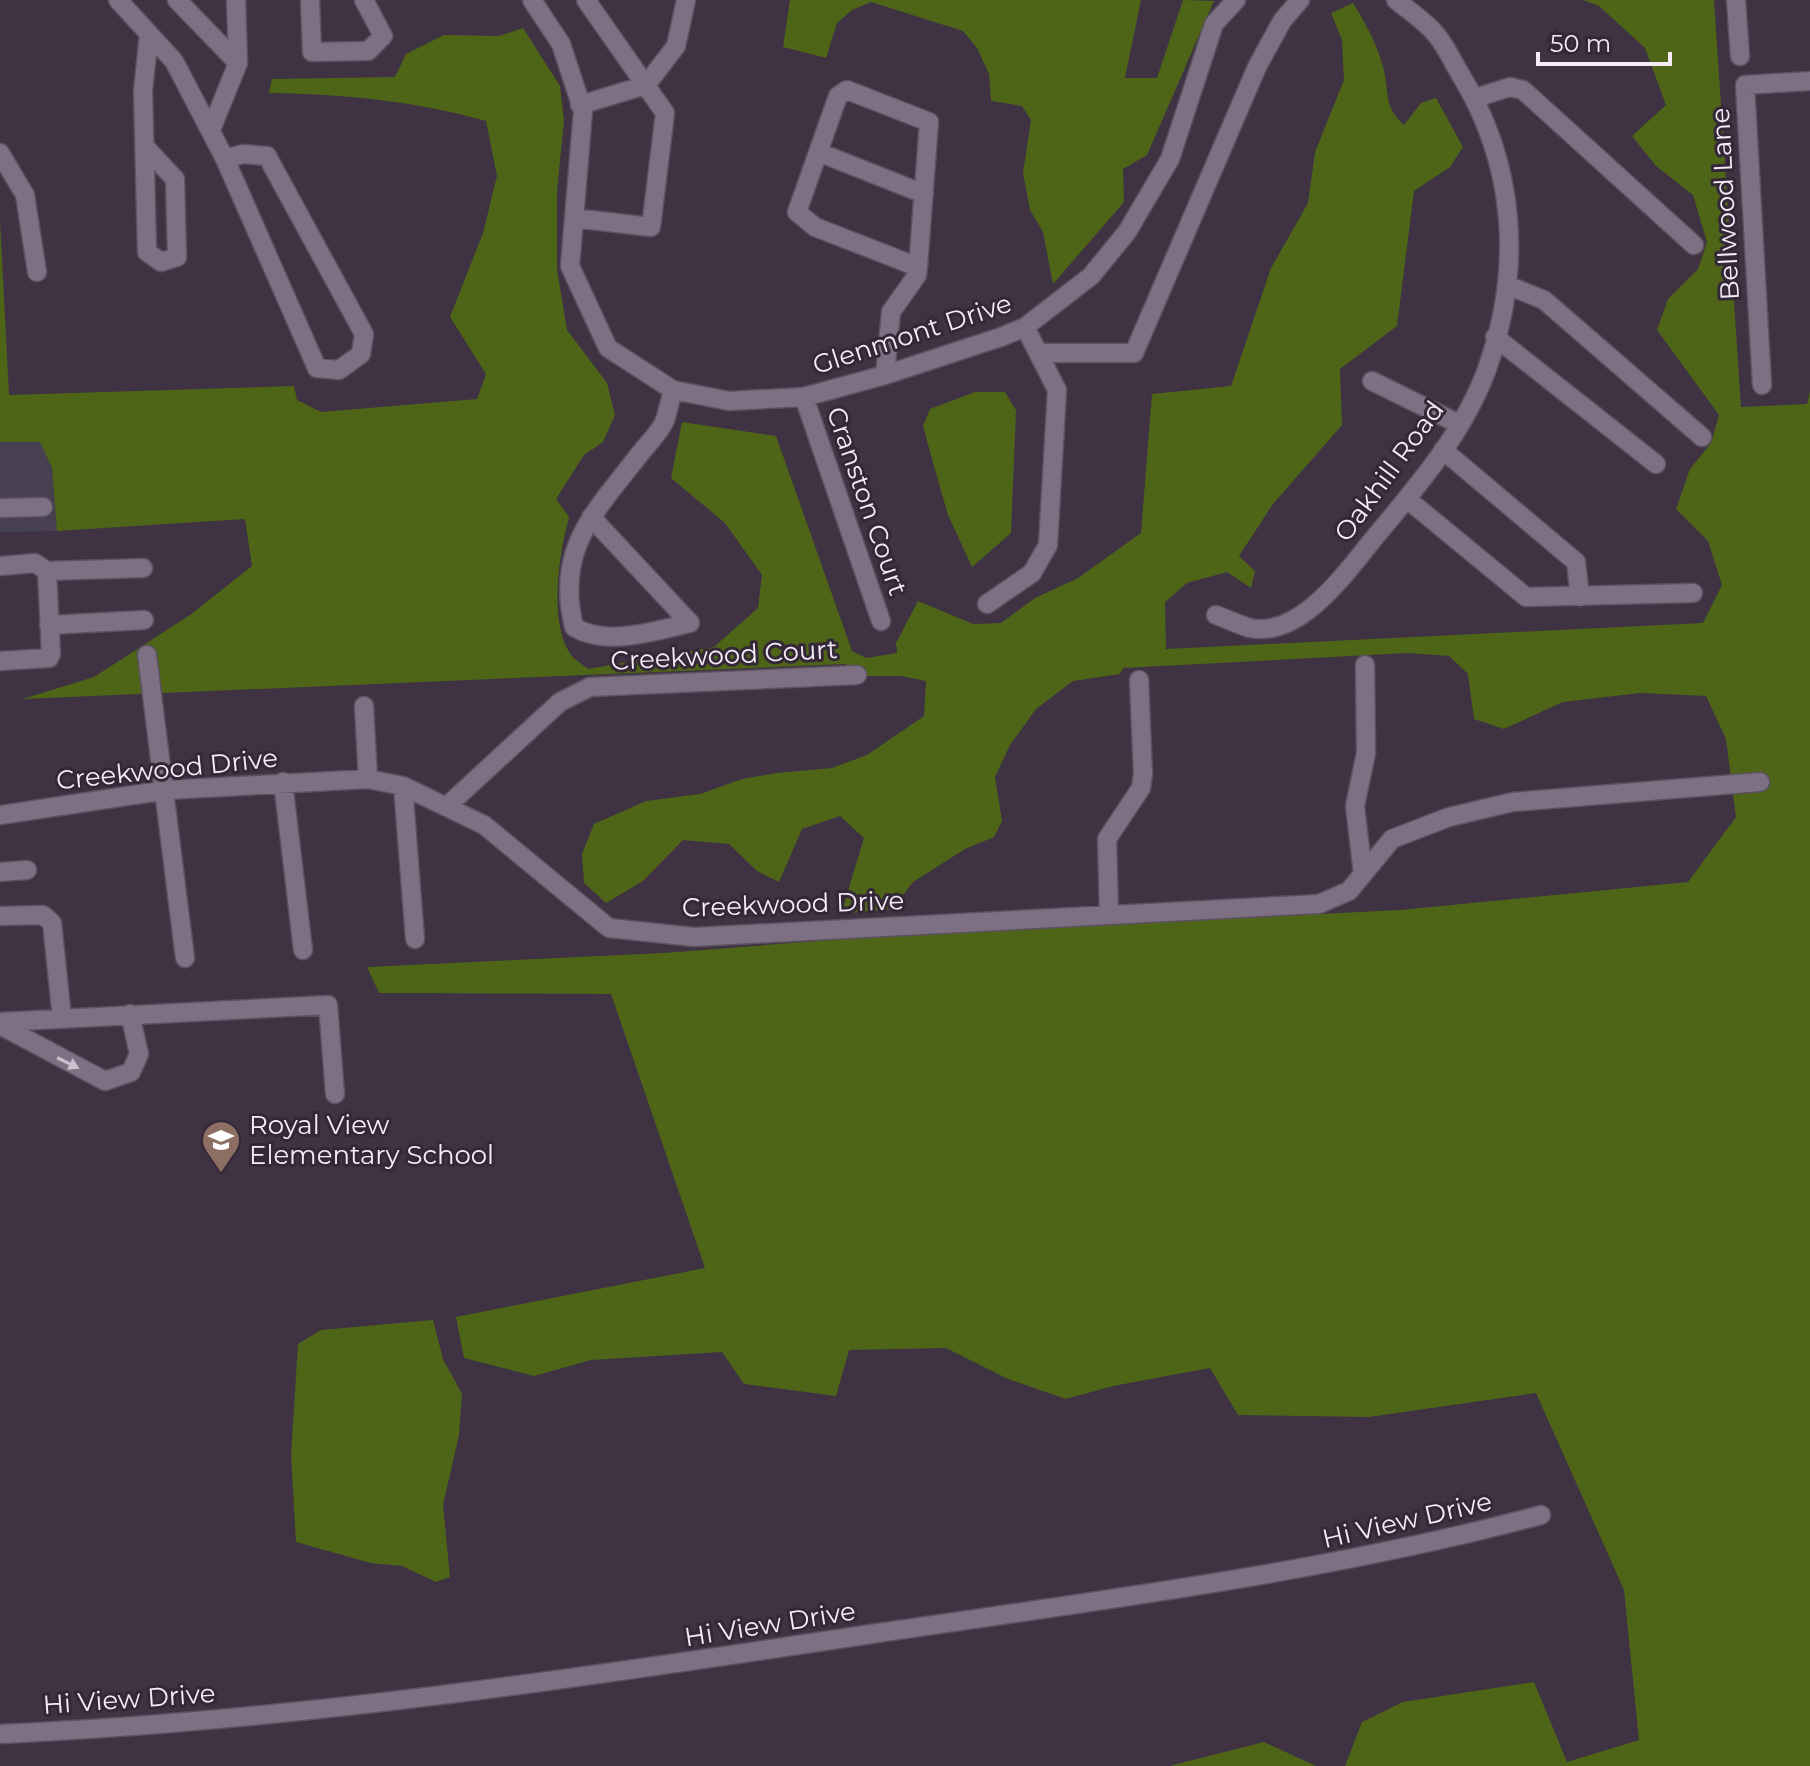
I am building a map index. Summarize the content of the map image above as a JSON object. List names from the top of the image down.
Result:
{
  "streets": {
    "street": [
      "Bellwood Lane",
      "Glenmont Drive",
      "Oakhill Road",
      "Cranston Court",
      "Creekwood Court",
      "Creekwood Drive",
      "Hi View Drive"
    ]
  },
  "crossings": [
    ["Glenmont Drive", "Cranston Court"],
    ["Creekwood Court", "Creekwood Drive"]
  ],
  "places": {
    "school or university": ["Royal View Elementary School"]
  },
  "scale_bar": "50 m"
}
